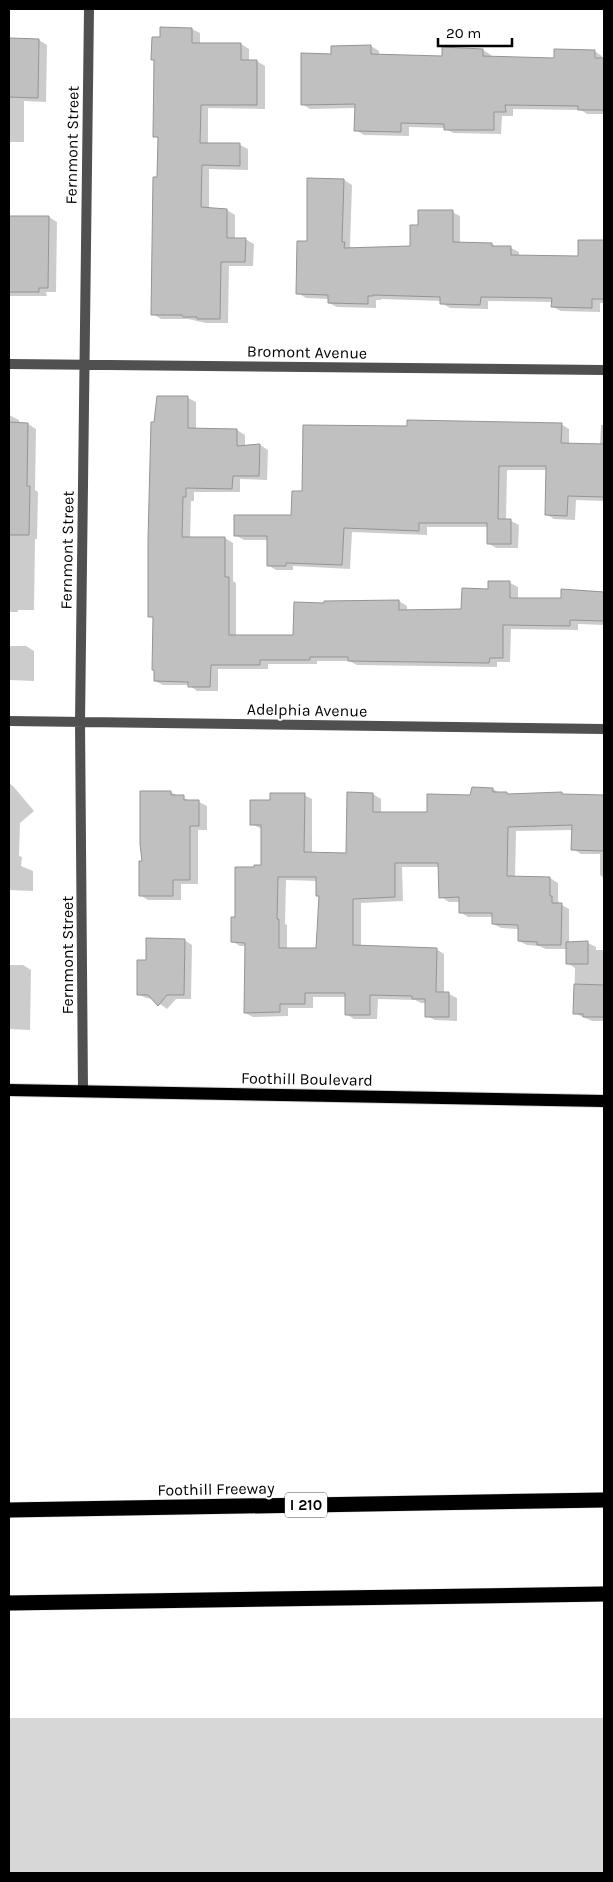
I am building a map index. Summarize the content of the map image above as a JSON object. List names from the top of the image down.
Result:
{
  "streets": {
    "highway": ["Foothill Freeway", "I 210"],
    "main road": ["Foothill Boulevard"],
    "street": ["Fernmont Street", "Bromont Avenue", "Adelphia Avenue"]
  },
  "crossings": [
    ["Fernmont Street", "Bromont Avenue"],
    ["Fernmont Street", "Adelphia Avenue"],
    ["Fernmont Street", "Foothill Boulevard"]
  ],
  "scale_bar": "20 m"
}
